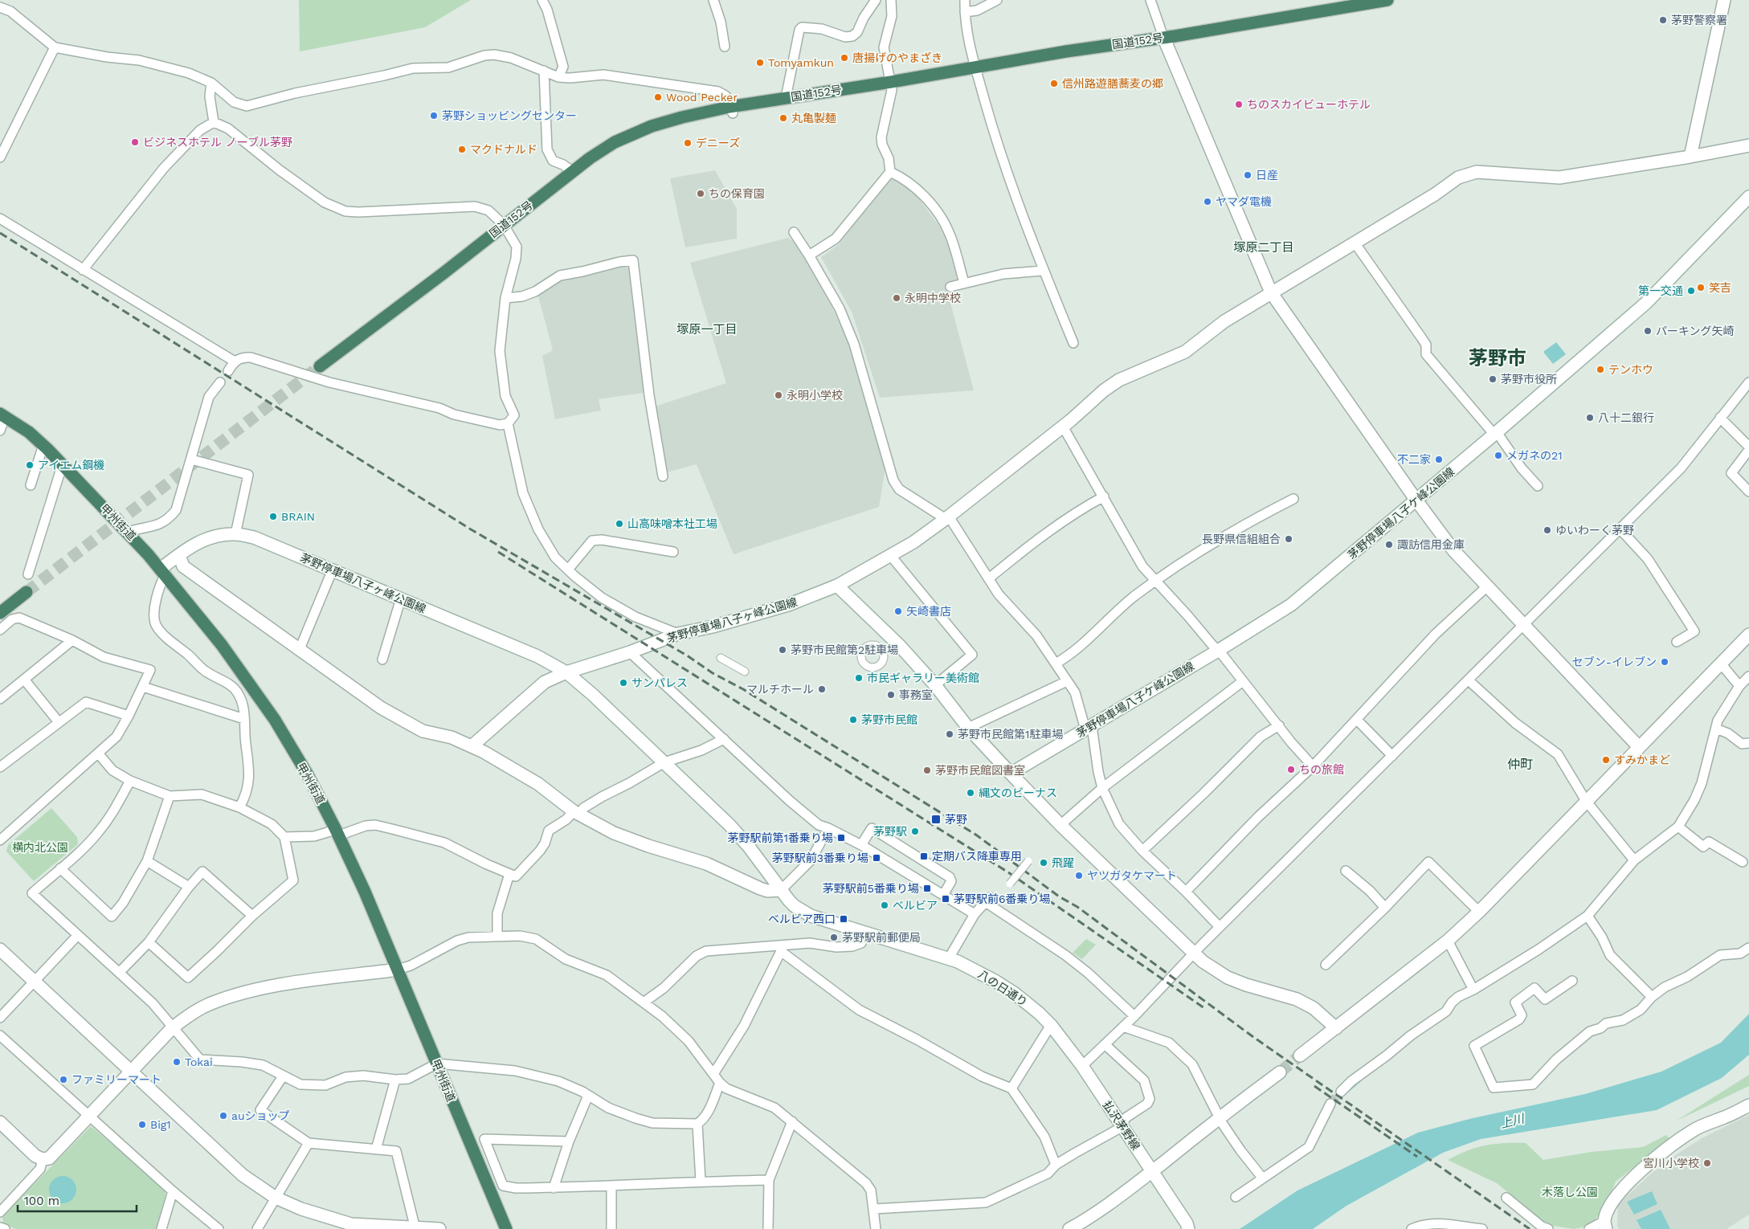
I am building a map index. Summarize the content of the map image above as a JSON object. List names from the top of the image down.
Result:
{
  "streets": {
    "highway": ["国道152号", "甲州街道"],
    "street": [
      "茅野停車場八子ケ峰公園線",
      "茅野停車場八子ヶ峰公園線",
      "八の日通り",
      "払沢茅野線"
    ]
  },
  "crossings": [
    ["甲州街道", "茅野停車場八子ヶ峰公園線"],
    ["八の日通り", "払沢茅野線"]
  ],
  "districts": [
    "塚原二丁目",
    "塚原一丁目",
    "茅野市",
    "仲町"
  ],
  "water": ["上川"],
  "parks": ["横内北公園", "木落し公園"],
  "places": {
    "other": [
      "茅野警察署",
      "唐揚げのやまざき",
      "Tomyamkun",
      "信州路遊膳蕎麦の郷",
      "Wood Pecker",
      "ちのスカイビューホテル",
      "茅野ショッピングセンター",
      "丸亀製麺",
      "ビジネスホテル ノーブル茅野",
      "デニーズ",
      "マクドナルド",
      "日産",
      "ちの保育園",
      "ヤマダ電機",
      "笑吉",
      "第一交通",
      "永明中学校",
      "パーキング矢崎",
      "テンホウ",
      "茅野市役所",
      "永明小学校",
      "八十二銀行",
      "メガネの21",
      "不二家",
      "アイエム鋼機",
      "BRAIN",
      "山高味噌本社工場",
      "ゆいわーく茅野",
      "長野県信組組合",
      "諏訪信用金庫",
      "矢崎書店",
      "茅野市民館第2駐車場",
      "セブン-イレブン",
      "市民ギャラリー美術館",
      "サンパレス",
      "マルチホール",
      "事務室",
      "茅野市民館",
      "茅野市民館第1駐車場",
      "すみかまど",
      "ちの旅館",
      "茅野市民館図書室",
      "縄文のビーナス",
      "茅野駅",
      "飛躍",
      "ヤツガタケマート",
      "ベルビア",
      "茅野駅前郵便局",
      "Tokai",
      "ファミリーマート",
      "auショップ",
      "Big1",
      "宮川小学校"
    ],
    "transit": [
      "茅野",
      "茅野駅前第1番乗り場",
      "定期バス降車専用",
      "茅野駅前3番乗り場",
      "茅野駅前5番乗り場",
      "茅野駅前6番乗り場",
      "ベルビア西口"
    ]
  },
  "scale_bar": "100 m"
}
